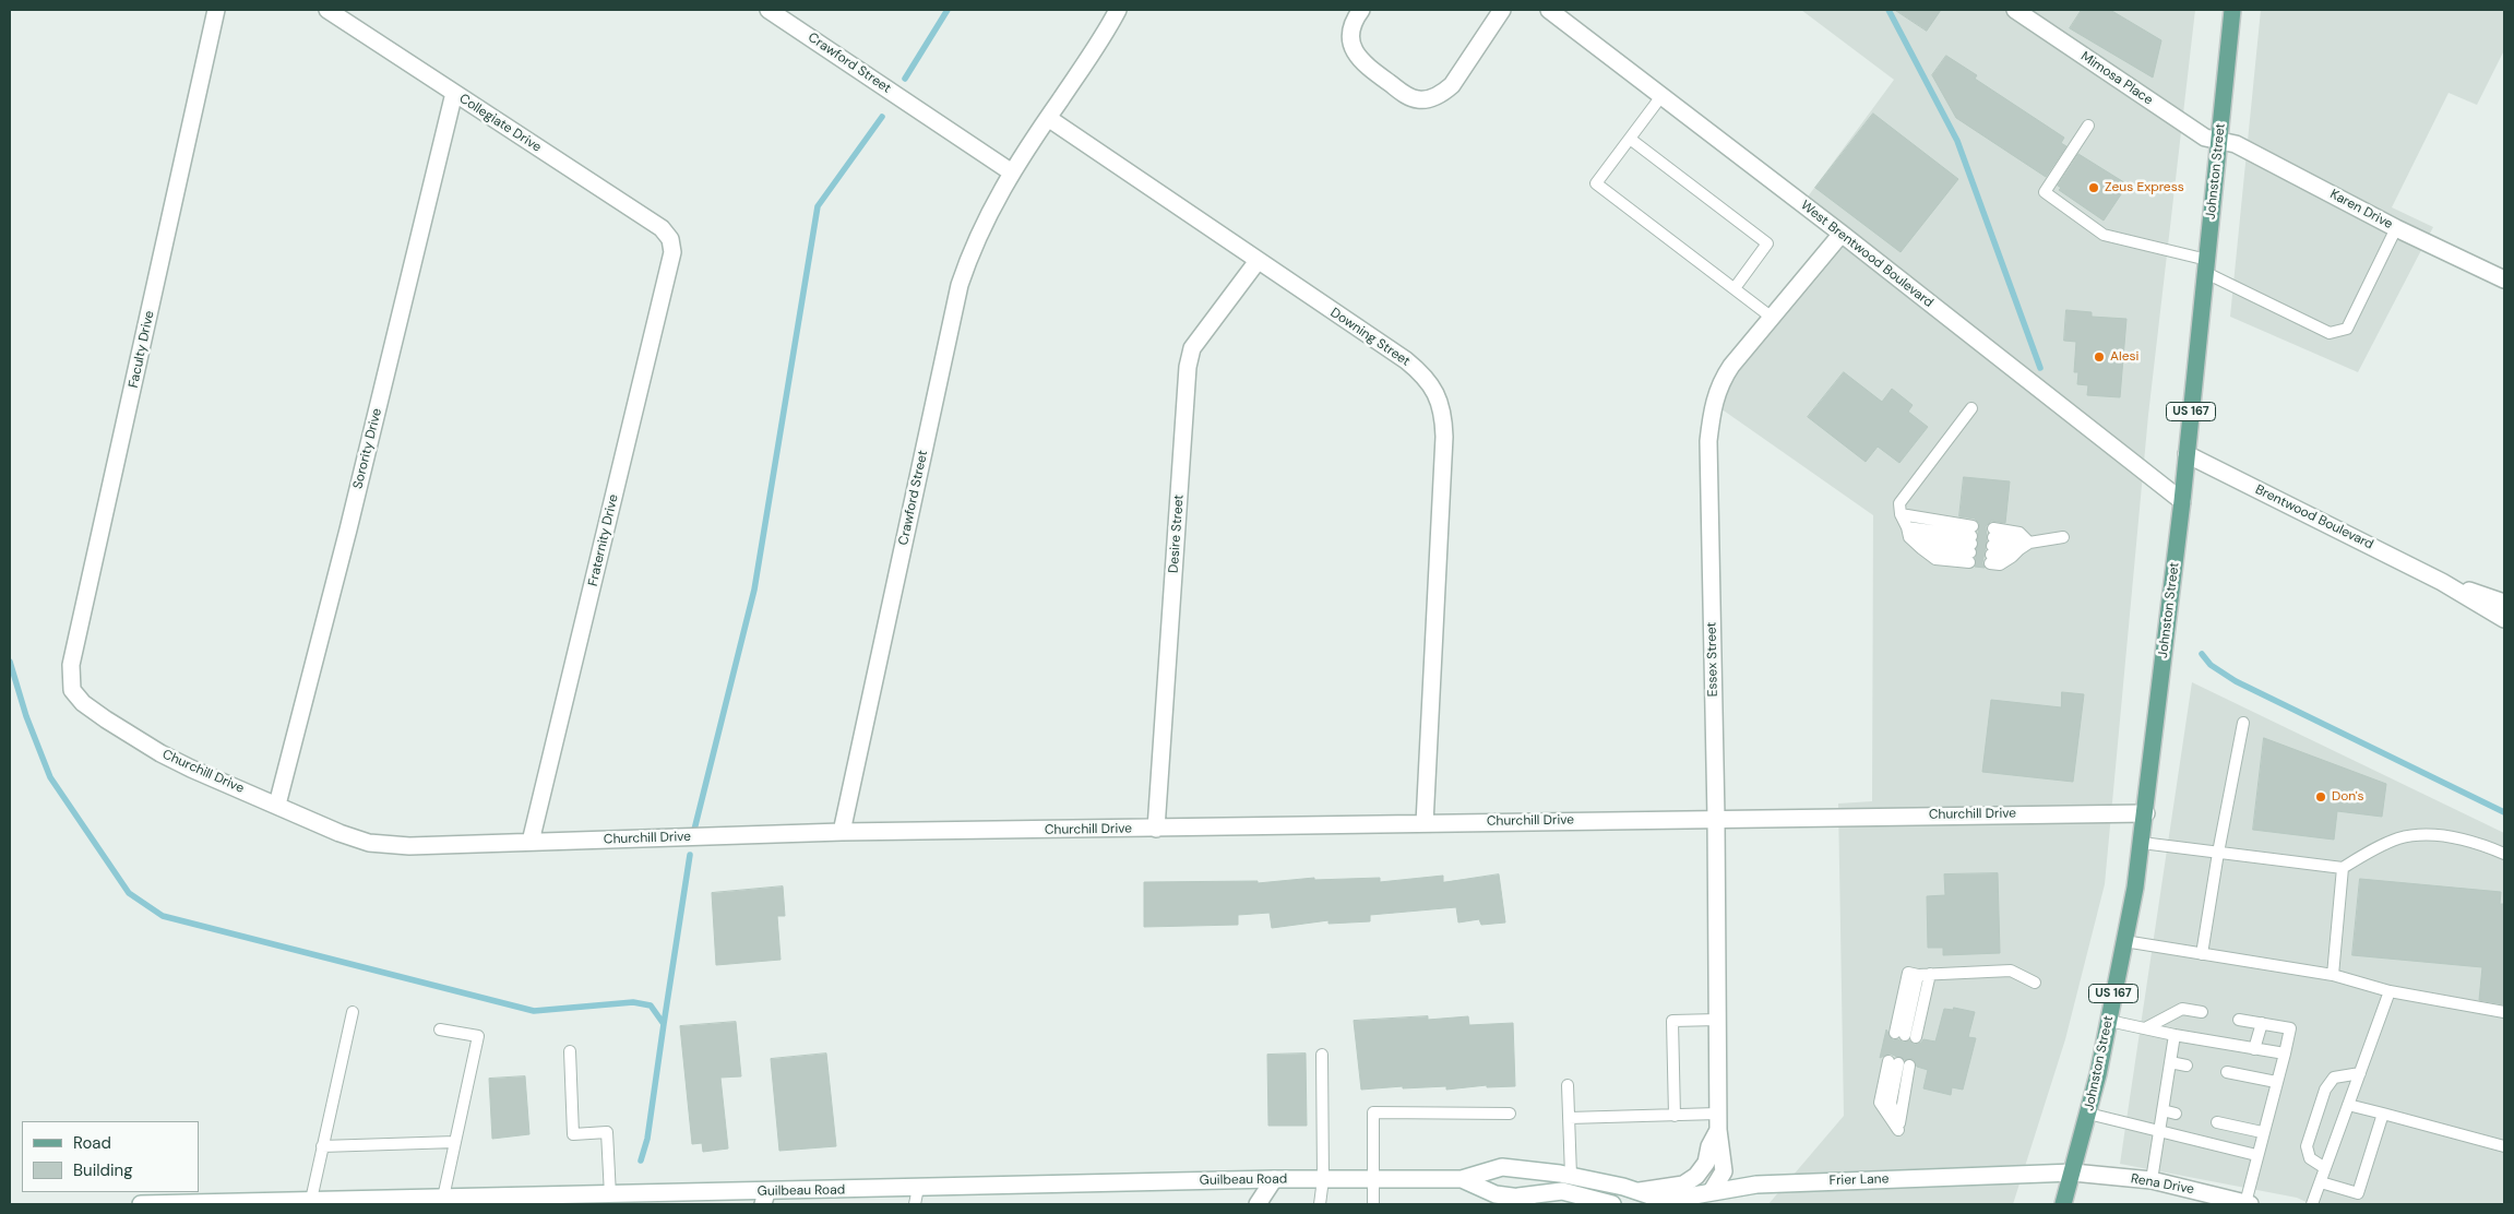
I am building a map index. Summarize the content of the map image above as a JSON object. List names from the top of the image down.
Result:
{
  "streets": {
    "main road": ["Johnston Street", "US 167"],
    "street": [
      "Crawford Street",
      "Mimosa Place",
      "Collegiate Drive",
      "Karen Drive",
      "West Brentwood Boulevard",
      "Downing Street",
      "Faculty Drive",
      "Sorority Drive",
      "Brentwood Boulevard",
      "Desire Street",
      "Fraternity Drive",
      "Essex Street",
      "Churchill Drive",
      "Guilbeau Road",
      "Frier Lane",
      "Rena Drive"
    ]
  },
  "crossings": [
    ["Crawford Street", "Downing Street"],
    ["Crawford Street", "Churchill Drive"],
    ["Mimosa Place", "Johnston Street"],
    ["Mimosa Place", "Karen Drive"],
    ["Collegiate Drive", "Sorority Drive"],
    ["Collegiate Drive", "Fraternity Drive"],
    ["Johnston Street", "Karen Drive"],
    ["Johnston Street", "West Brentwood Boulevard"],
    ["Johnston Street", "Brentwood Boulevard"],
    ["Johnston Street", "Churchill Drive"],
    ["Johnston Street", "Frier Lane"],
    ["Johnston Street", "Rena Drive"],
    ["West Brentwood Boulevard", "Essex Street"],
    ["Downing Street", "Desire Street"],
    ["Downing Street", "Churchill Drive"],
    ["Faculty Drive", "Churchill Drive"],
    ["Sorority Drive", "Churchill Drive"],
    ["Desire Street", "Churchill Drive"],
    ["Fraternity Drive", "Churchill Drive"],
    ["Essex Street", "Churchill Drive"],
    ["Essex Street", "Guilbeau Road"],
    ["Essex Street", "Frier Lane"],
    ["Guilbeau Road", "Frier Lane"],
    ["Frier Lane", "Rena Drive"]
  ],
  "places": ["Zeus Express", "Alesi", "Don's"],
  "legend": ["Road", "Building"]
}
